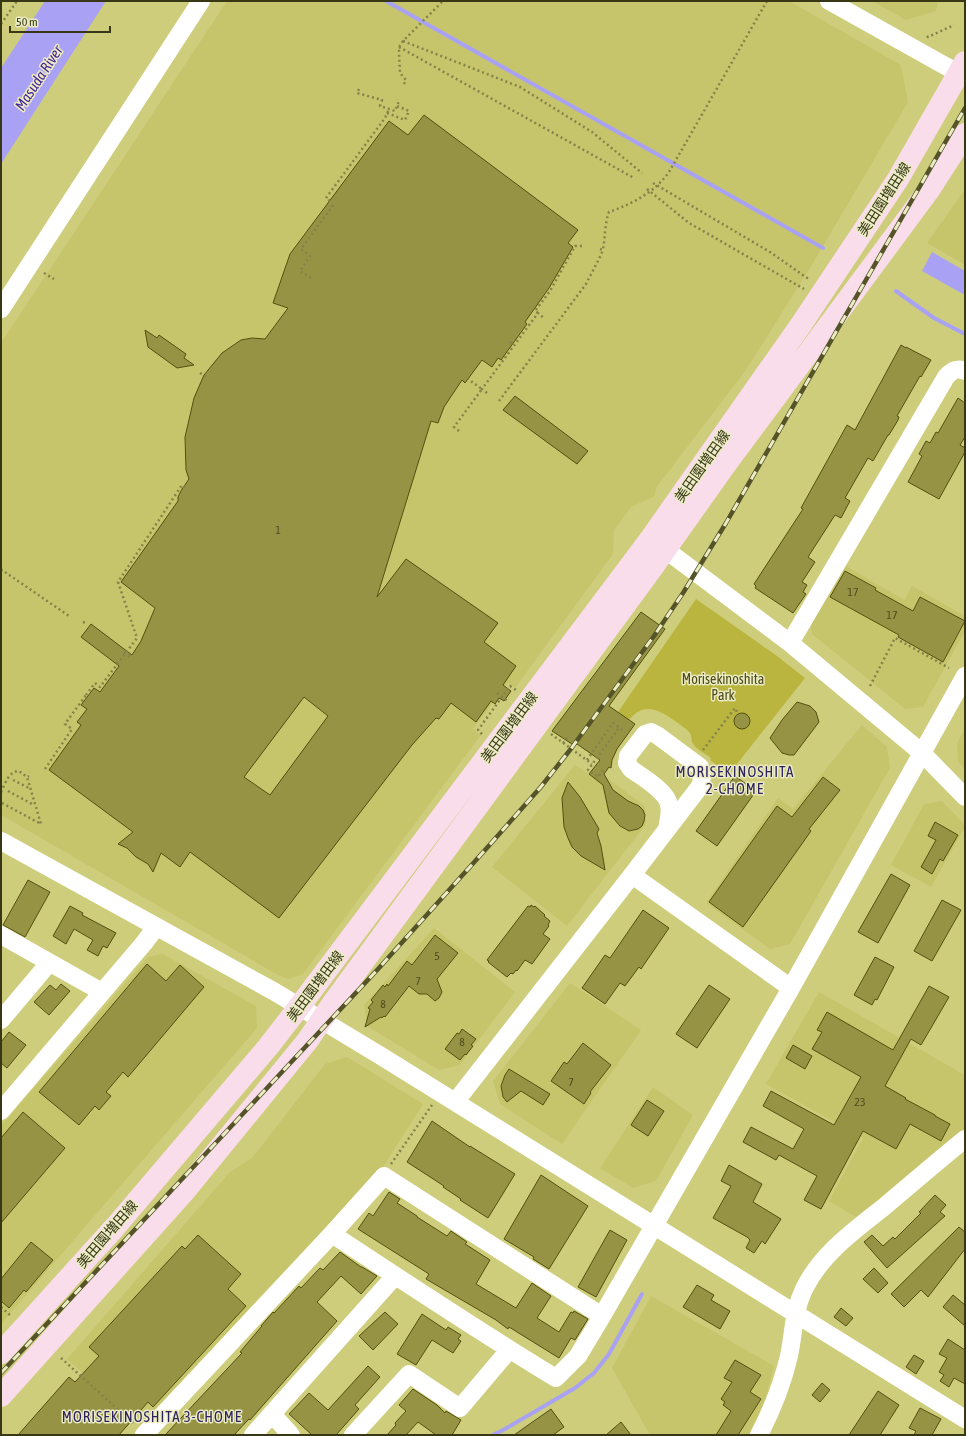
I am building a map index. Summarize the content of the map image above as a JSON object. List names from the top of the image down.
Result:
{
  "streets": {
    "main road": ["美田園増田線"]
  },
  "districts": ["MORISEKINOSHITA 2-CHOME", "MORISEKINOSHITA 3-CHOME"],
  "water": ["Masuda River"],
  "parks": ["Morisekinoshita Park"],
  "house_numbers": [
    "1",
    "17",
    "17",
    "5",
    "7",
    "8",
    "8",
    "7",
    "23"
  ],
  "scale_bar": "50 m"
}
